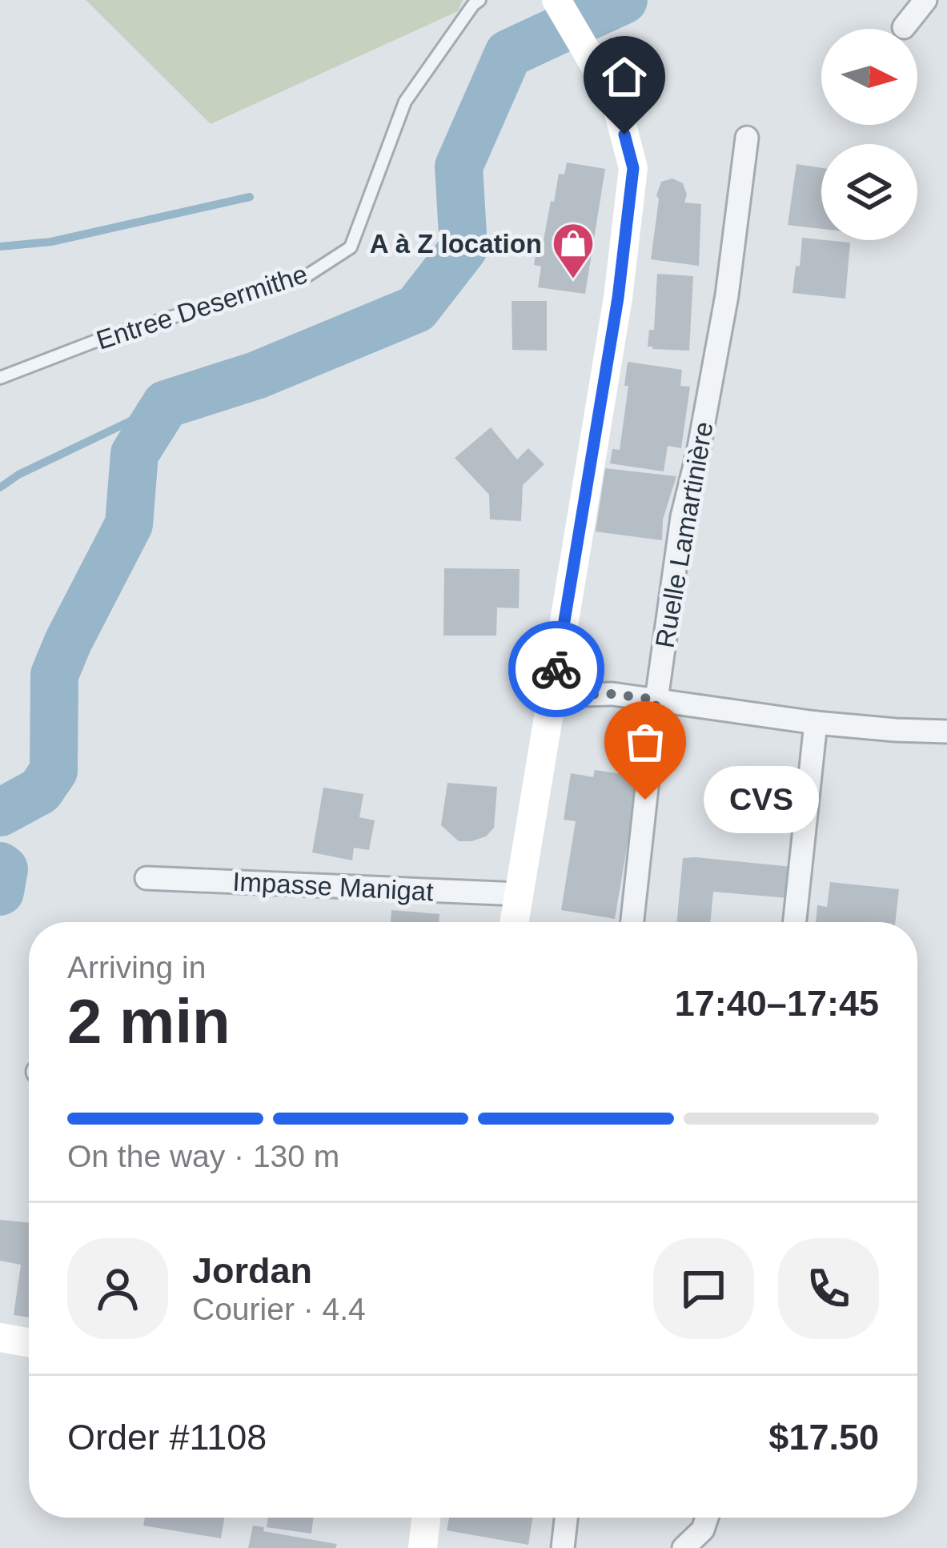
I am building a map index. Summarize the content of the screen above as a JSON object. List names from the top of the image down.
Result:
{
  "streets": {
    "street": ["Ruelle Lamartinière", "Impasse Manigat"],
    "lane": ["Entree Desermithe"]
  },
  "places": {
    "shop": ["A à Z location"],
    "other": ["CVS"]
  },
  "north": "right",
  "page": {
    "bubble": "CVS",
    "heading": ["2 min", "Arriving in", "17:40–17:45"],
    "panel": [
      "Jordan",
      "Courier · 4.4",
      "Order #1108",
      "$17.50"
    ],
    "bar": "On the way · 130 m"
  }
}
